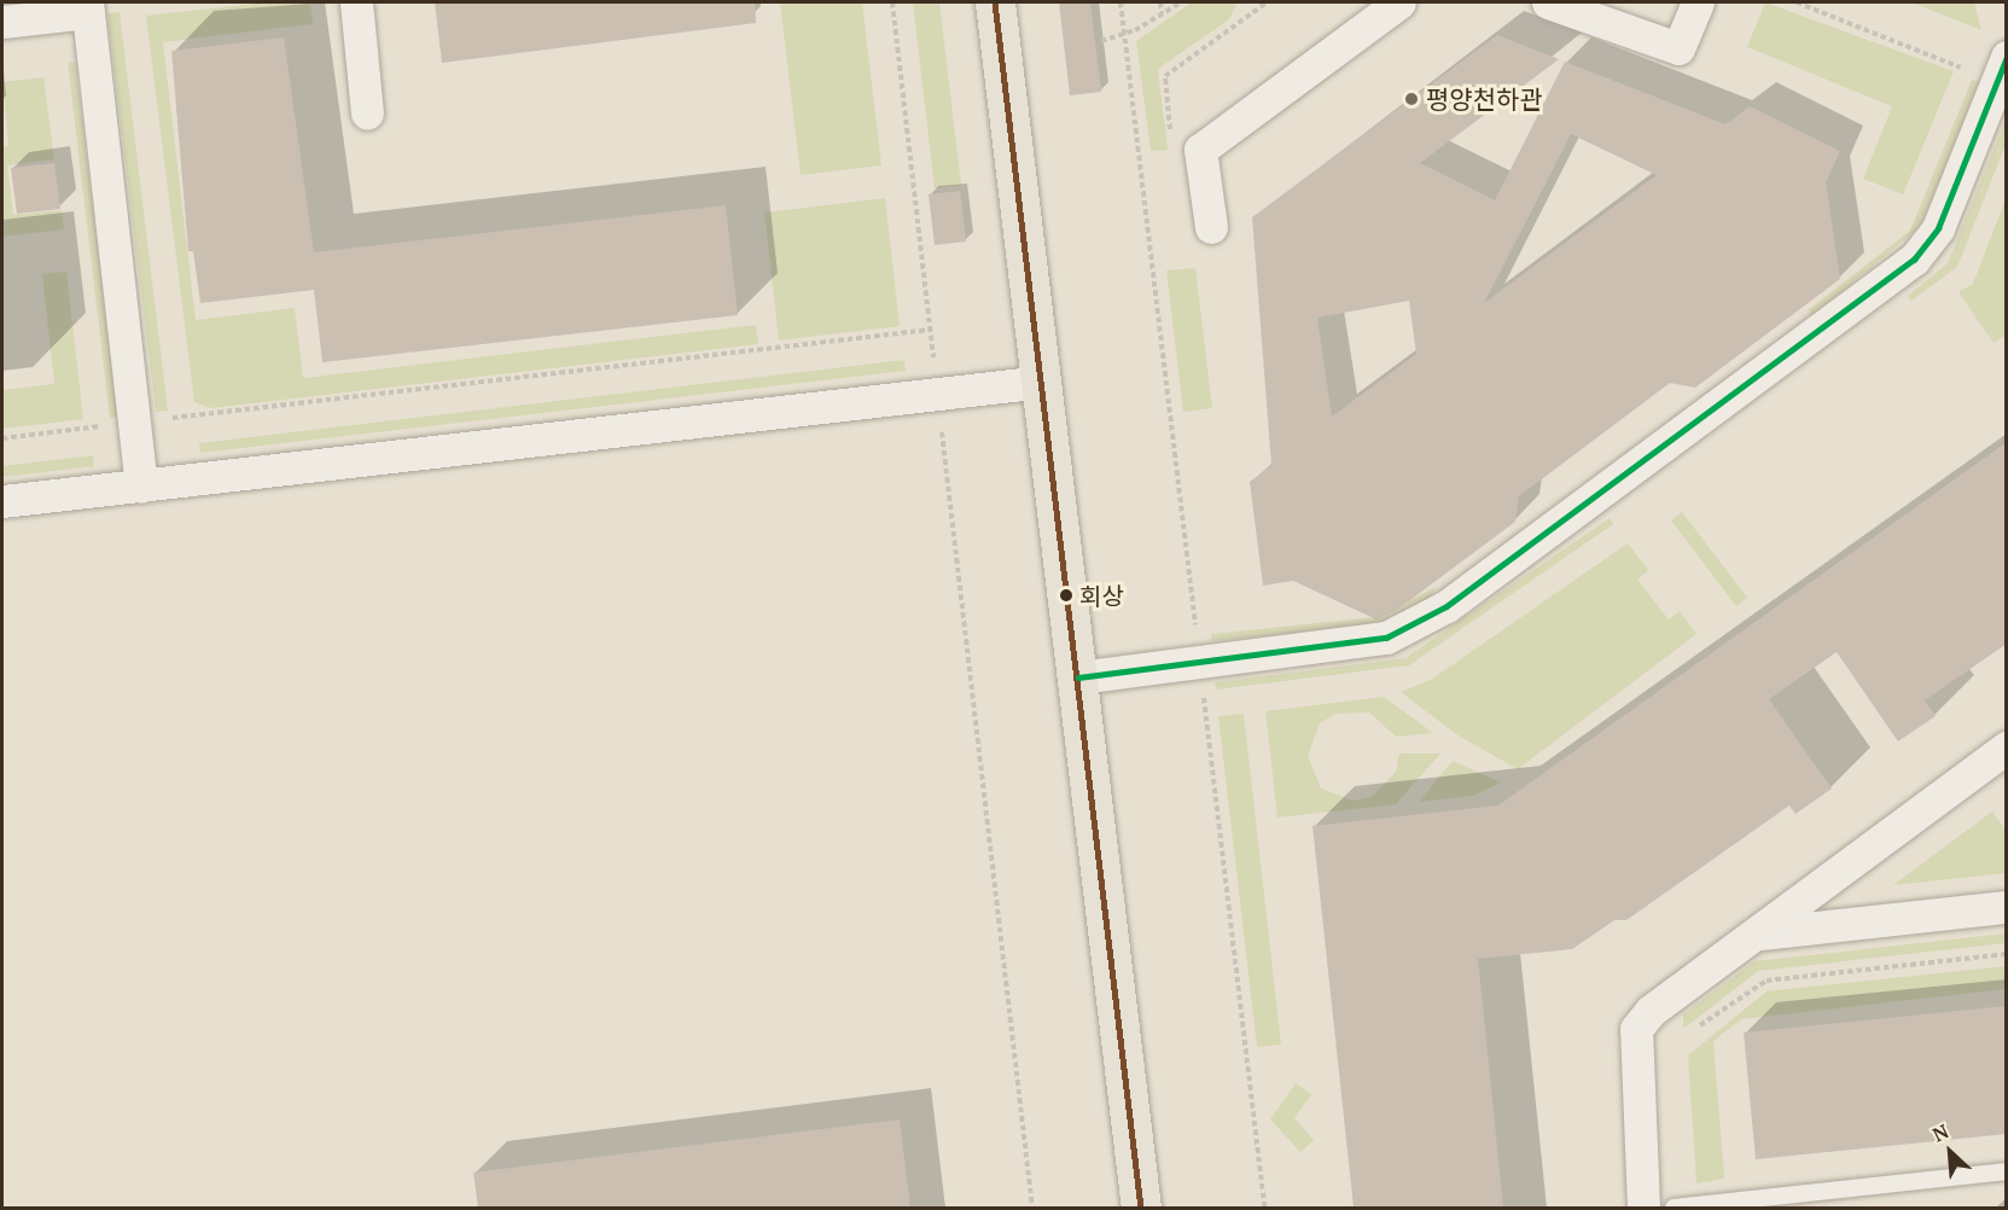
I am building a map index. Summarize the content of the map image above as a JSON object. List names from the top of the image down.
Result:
{
  "places": ["평양천하관", "회상"],
  "north": "top left"
}
